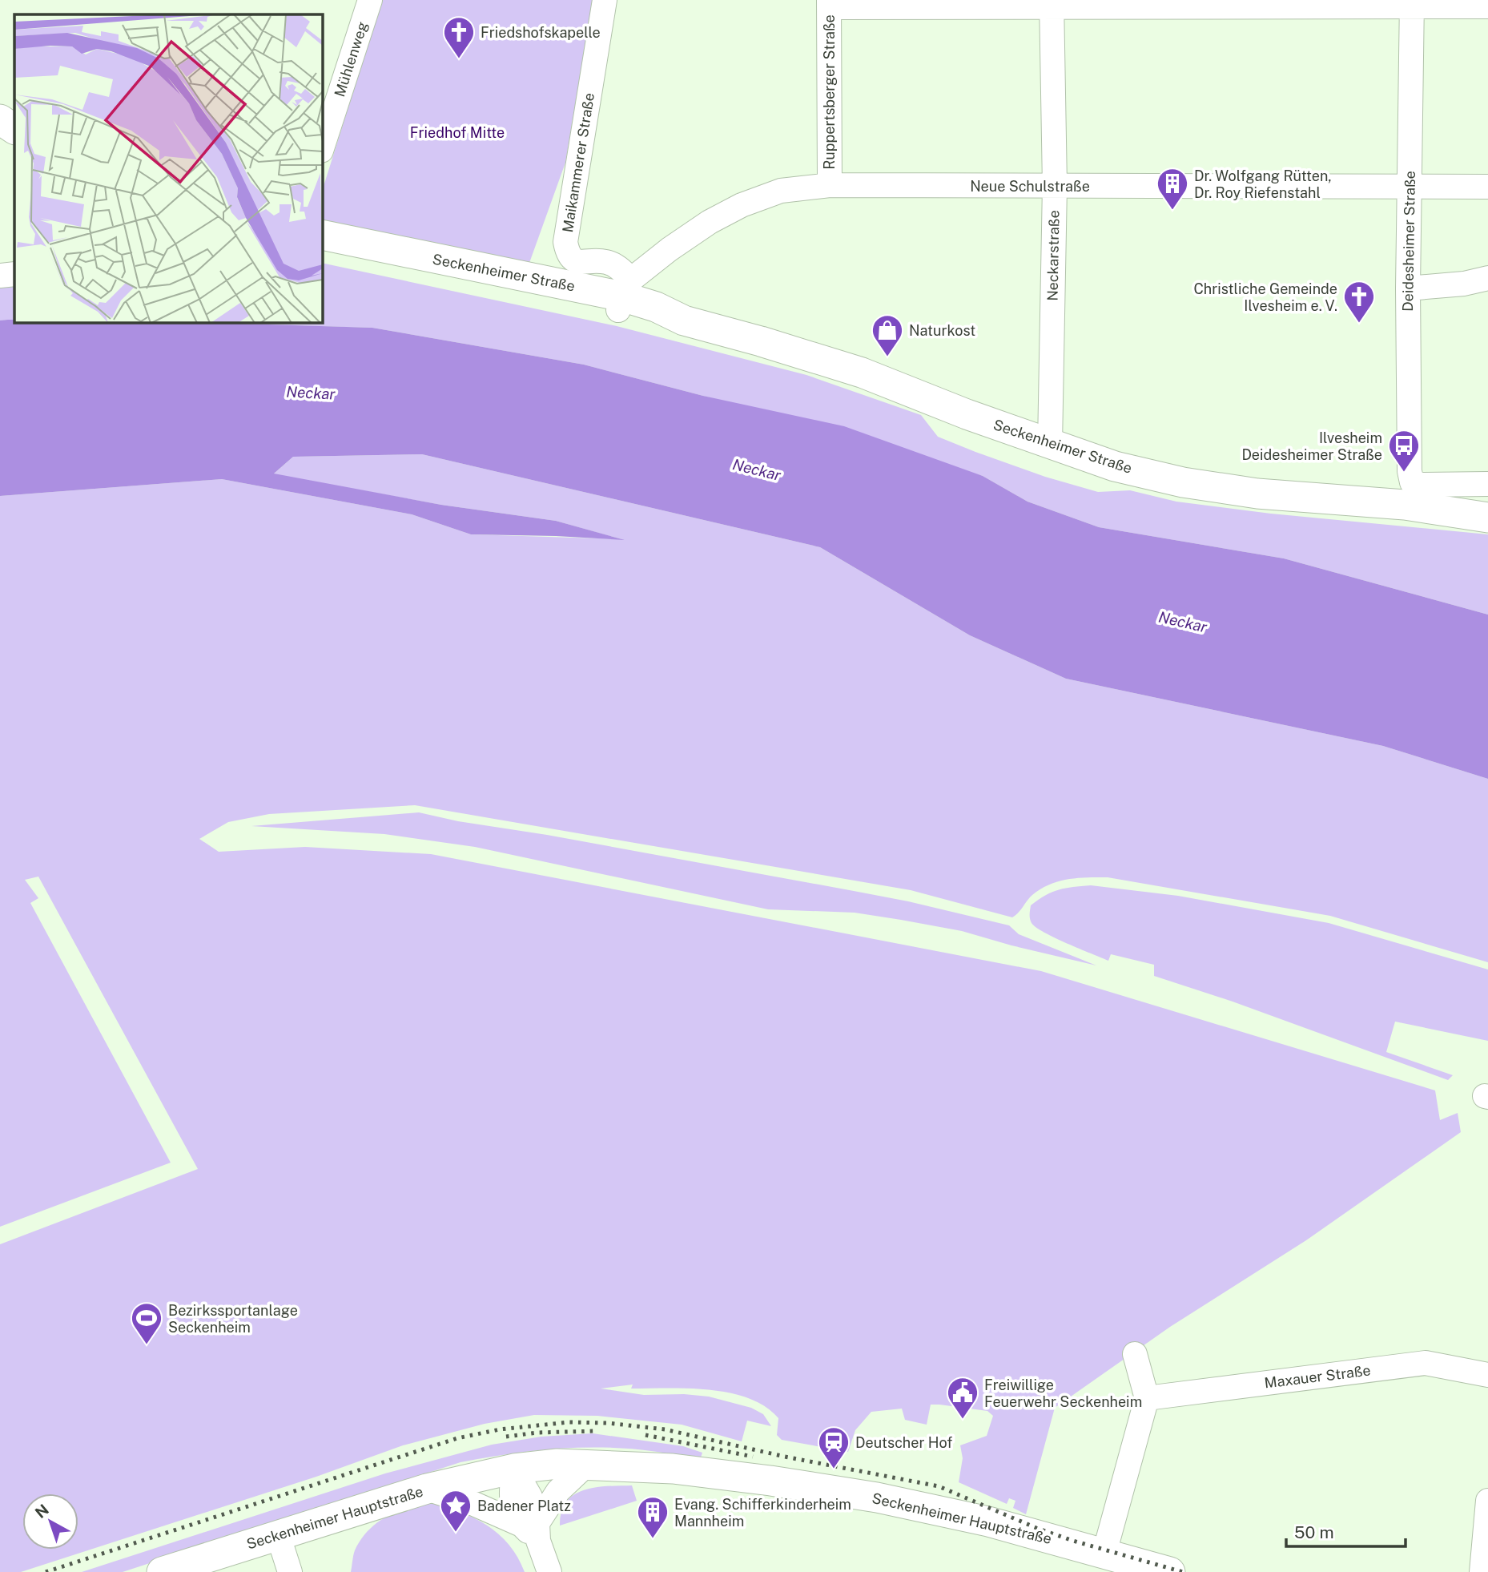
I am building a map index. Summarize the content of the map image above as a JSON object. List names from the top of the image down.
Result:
{
  "streets": {
    "main road": ["Seckenheimer Straße", "Seckenheimer Hauptstraße"],
    "street": [
      "Mühlenweg",
      "Ruppertsberger Straße",
      "Maikammerer Straße",
      "Neue Schulstraße",
      "Deidesheimer Straße",
      "Neckarstraße",
      "Maxauer Straße"
    ]
  },
  "crossings": [
    ["Ruppertsberger Straße", "Neue Schulstraße"],
    ["Maikammerer Straße", "Neue Schulstraße"],
    ["Maikammerer Straße", "Seckenheimer Straße"],
    ["Neue Schulstraße", "Deidesheimer Straße"],
    ["Neue Schulstraße", "Neckarstraße"],
    ["Neue Schulstraße", "Seckenheimer Straße"],
    ["Neckarstraße", "Seckenheimer Straße"]
  ],
  "water": ["Neckar"],
  "parks": ["Friedhof Mitte"],
  "places": {
    "church": ["Friedshofskapelle", "Christliche Gemeinde Ilvesheim e. V."],
    "building": ["Dr. Wolfgang Rütten, Dr. Roy Riefenstahl", "Evang. Schifferkinderheim Mannheim"],
    "shop": ["Naturkost"],
    "bus stop": ["Ilvesheim Deidesheimer Straße"],
    "sports": ["Bezirkssportanlage Seckenheim"],
    "public building": ["Freiwillige Feuerwehr Seckenheim"],
    "station": ["Deutscher Hof"],
    "place": ["Badener Platz"]
  },
  "scale_bar": "50 m",
  "north": "top left"
}
